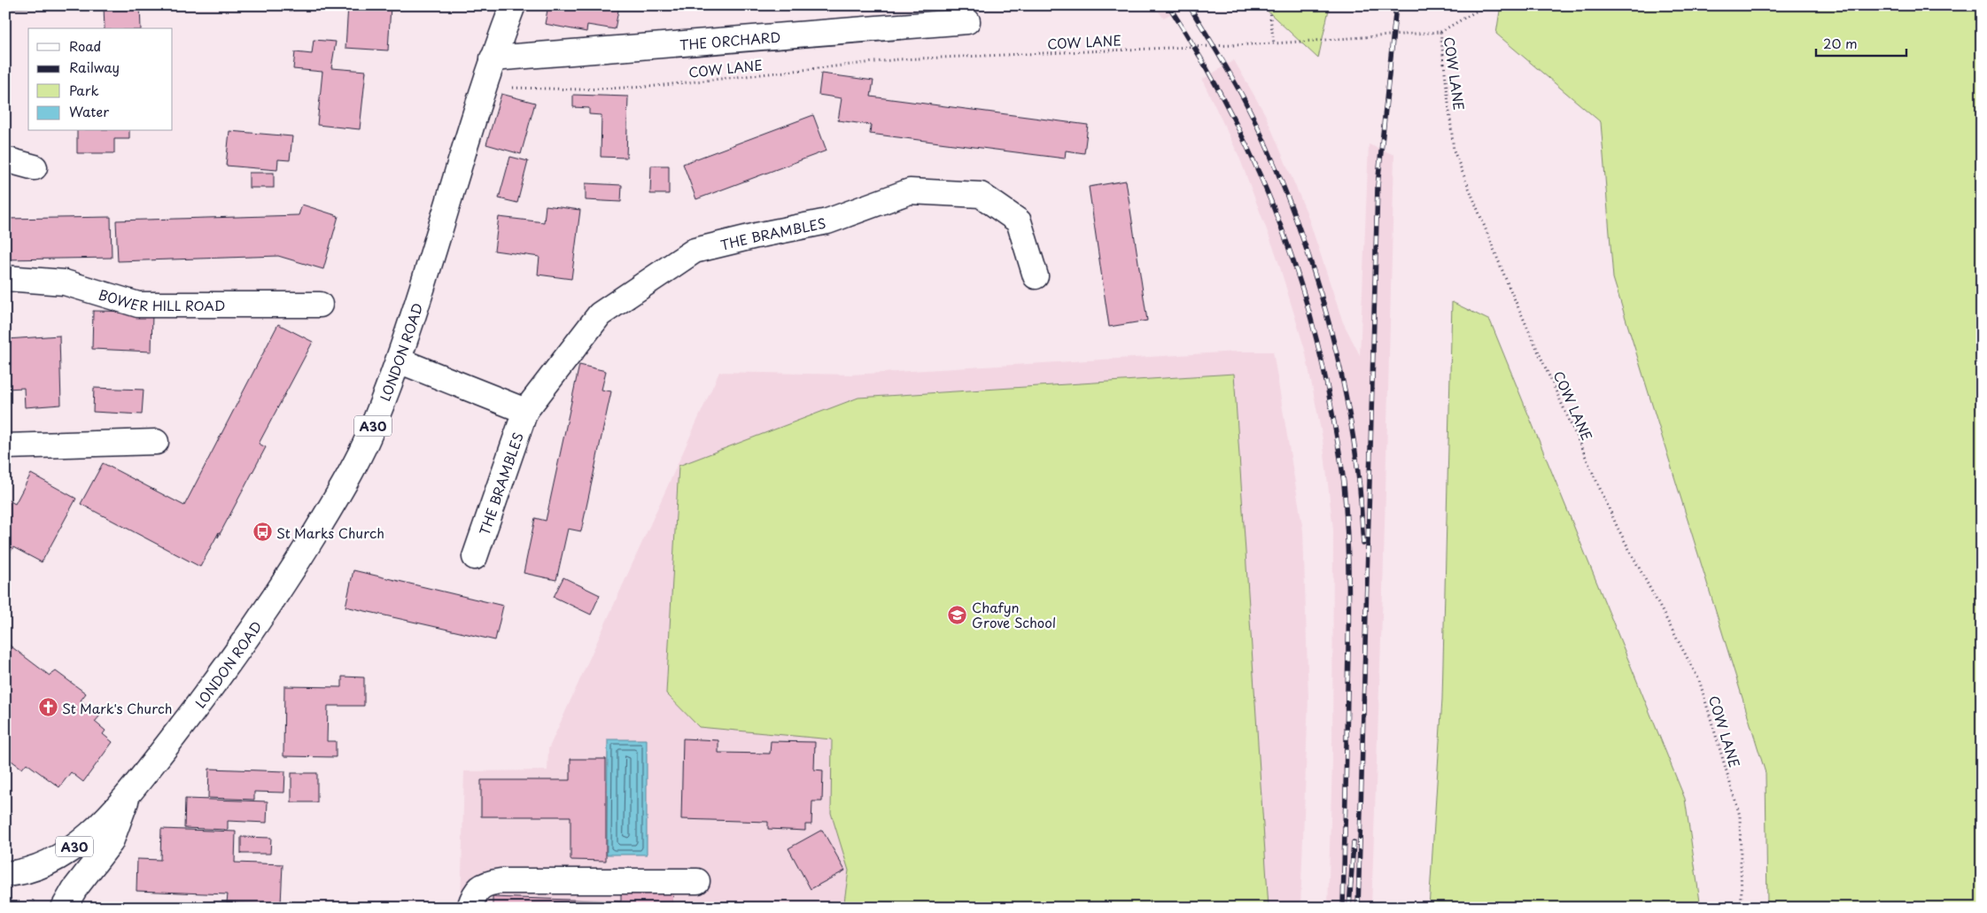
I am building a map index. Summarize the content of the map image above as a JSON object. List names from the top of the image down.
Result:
{
  "streets": {
    "main road": [
      "THE ORCHARD",
      "THE BRAMBLES",
      "BOWER HILL ROAD",
      "LONDON ROAD",
      "A30"
    ],
    "path": ["COW LANE"]
  },
  "crossings": [
    ["THE ORCHARD", "LONDON ROAD"],
    ["COW LANE", "LONDON ROAD"]
  ],
  "places": {
    "bus stop": ["St Marks Church"],
    "school or university": ["Chafyn Grove School"],
    "church": ["St Mark's Church"]
  },
  "legend": [
    "Road",
    "Railway",
    "Park",
    "Water"
  ],
  "scale_bar": "20 m"
}
